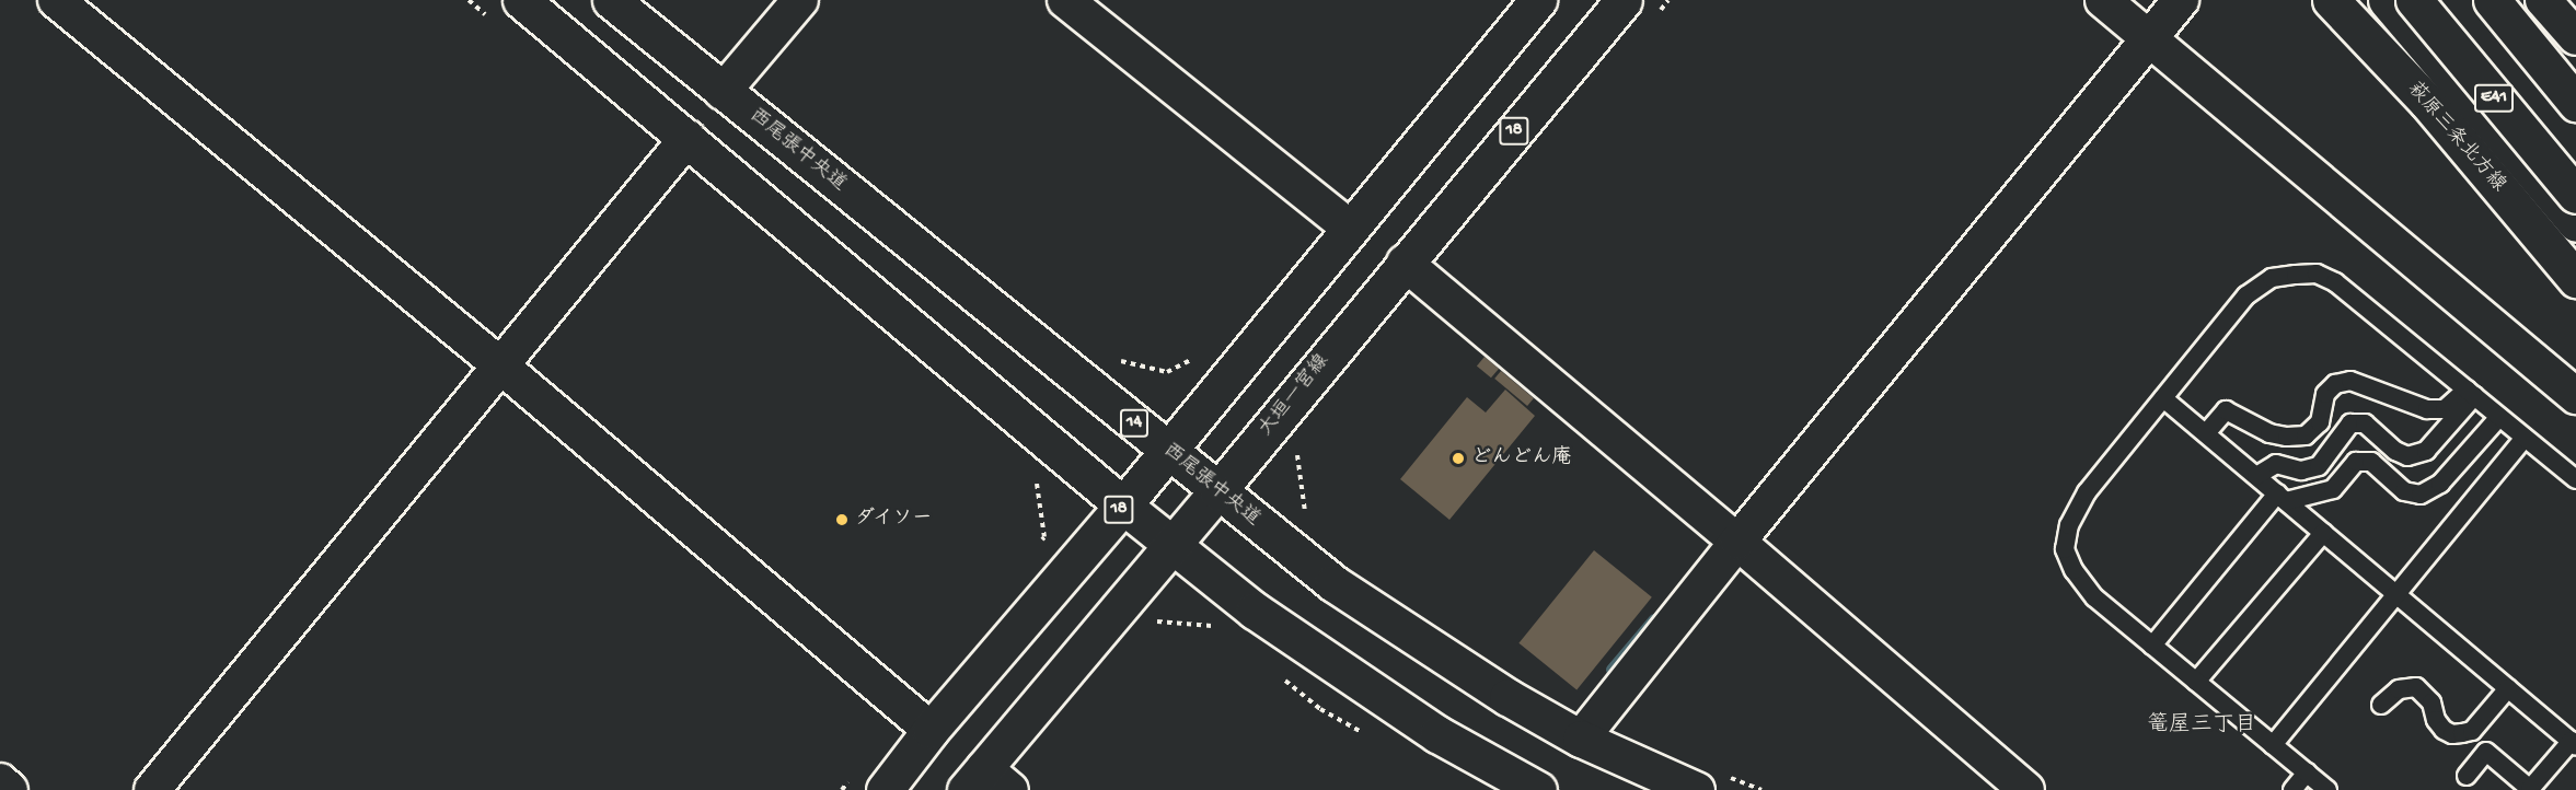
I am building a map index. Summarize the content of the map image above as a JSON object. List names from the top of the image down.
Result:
{
  "streets": {
    "main road": [
      "E41",
      "18",
      "萩原三条北方線",
      "西尾張中央道",
      "大垣一宮線",
      "14"
    ]
  },
  "crossings": [
    ["E41", "萩原三条北方線"],
    ["18", "西尾張中央道"],
    ["西尾張中央道", "大垣一宮線"]
  ],
  "districts": ["篭屋三丁目"],
  "places": ["どんどん庵", "ダイソー"]
}
